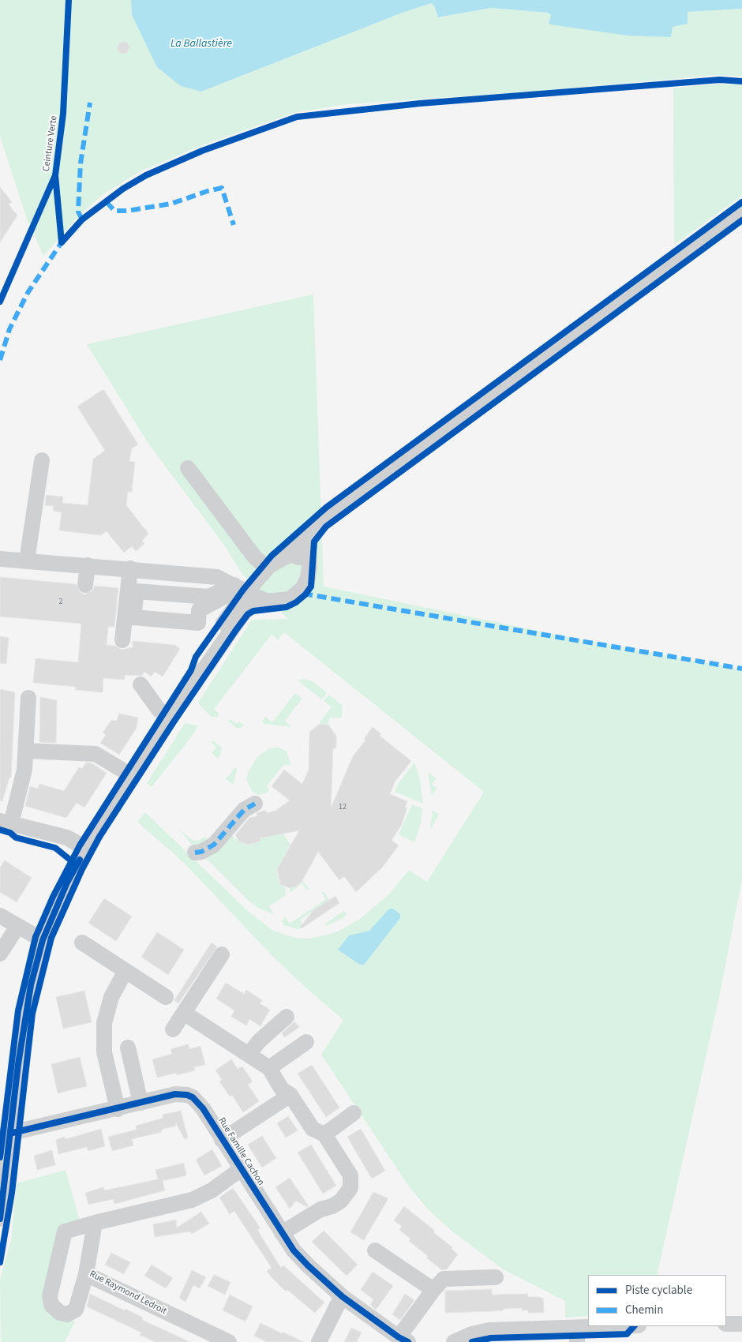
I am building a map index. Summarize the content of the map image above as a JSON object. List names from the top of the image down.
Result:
{
  "streets": {
    "street": ["Rue Famille Cachon", "Rue Raymond Ledroit"],
    "cycle path": ["Ceinture Verte"]
  },
  "water": ["La Ballastière"],
  "house_numbers": ["2", "12"],
  "legend": ["Piste cyclable", "Chemin"]
}
